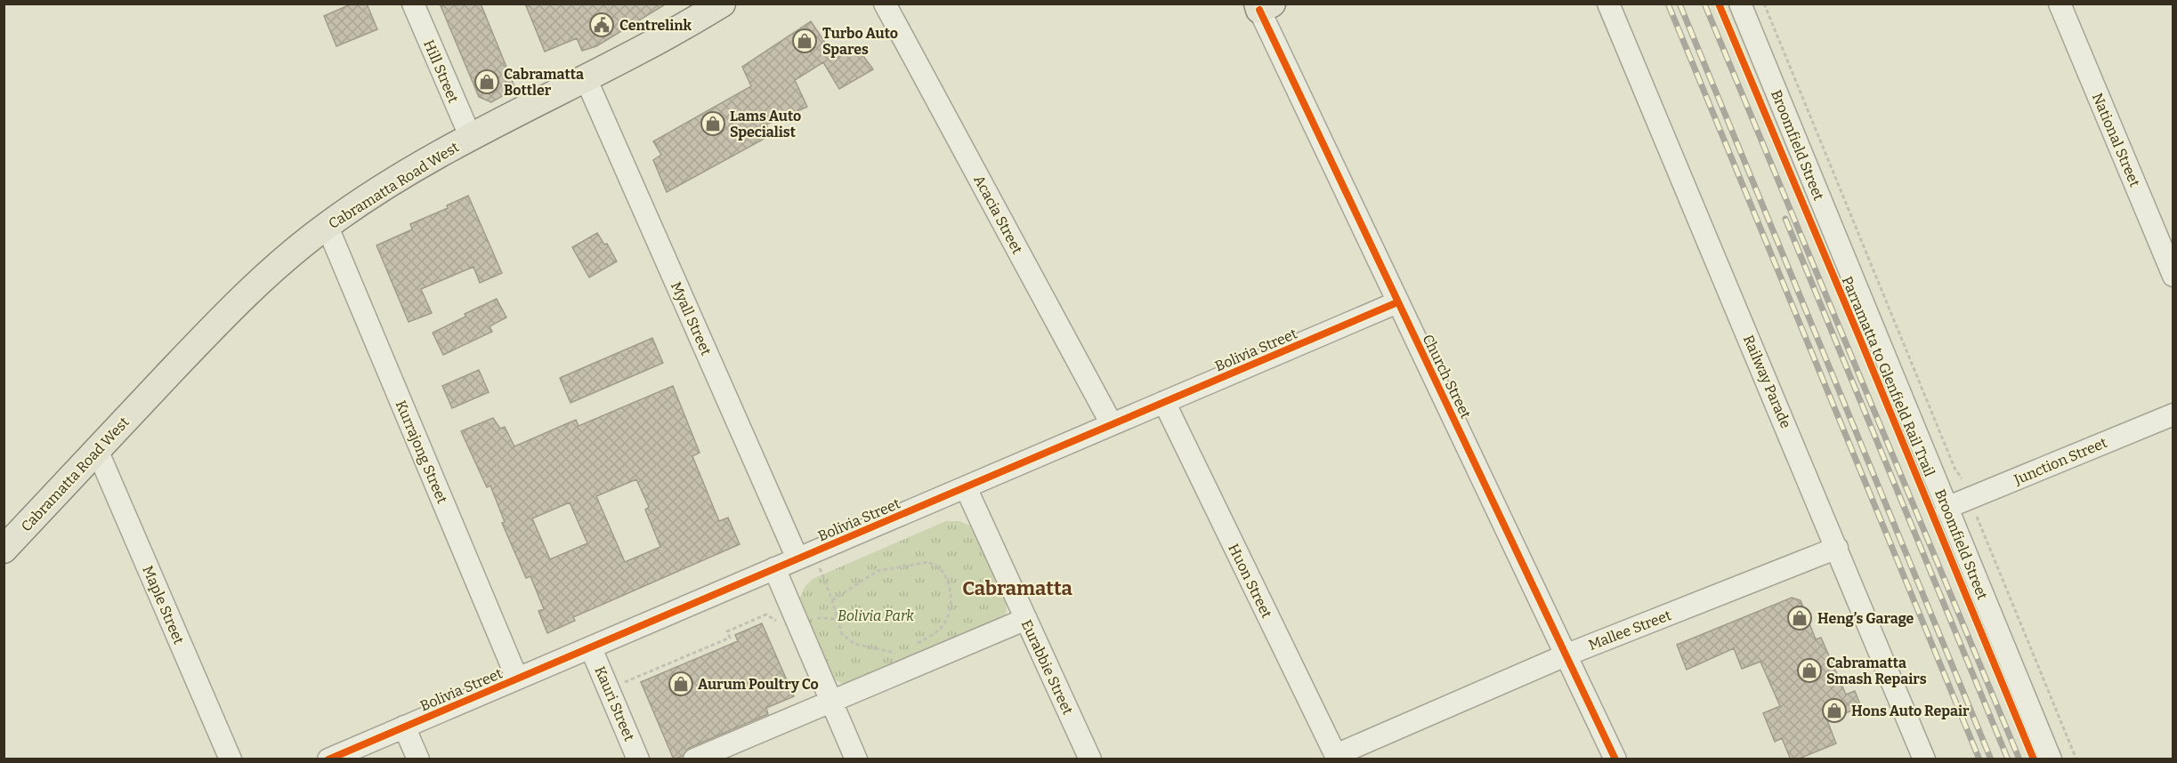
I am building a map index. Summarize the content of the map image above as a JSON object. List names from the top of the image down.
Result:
{
  "streets": {
    "main road": ["Cabramatta Road West"],
    "street": [
      "Hill Street",
      "National Street",
      "Broomfield Street",
      "Acacia Street",
      "Myall Street",
      "Bolivia Street",
      "Church Street",
      "Railway Parade",
      "Kurrajong Street",
      "Junction Street",
      "Huon Street",
      "Maple Street",
      "Mallee Street",
      "Eurabbie Street",
      "Kauri Street"
    ],
    "cycle path": ["Parramatta to Glenfield Rail Trail"]
  },
  "crossings": [
    ["Hill Street", "Cabramatta Road West"],
    ["Broomfield Street", "Junction Street"],
    ["Cabramatta Road West", "Myall Street"],
    ["Cabramatta Road West", "Kurrajong Street"],
    ["Cabramatta Road West", "Maple Street"],
    ["Acacia Street", "Bolivia Street"],
    ["Myall Street", "Bolivia Street"],
    ["Bolivia Street", "Church Street"],
    ["Bolivia Street", "Kurrajong Street"],
    ["Bolivia Street", "Huon Street"],
    ["Bolivia Street", "Eurabbie Street"],
    ["Bolivia Street", "Kauri Street"],
    ["Church Street", "Mallee Street"],
    ["Railway Parade", "Mallee Street"],
    ["Huon Street", "Mallee Street"]
  ],
  "districts": ["Cabramatta"],
  "parks": ["Bolivia Park"],
  "places": {
    "public building": ["Centrelink"],
    "shop": [
      "Turbo Auto Spares",
      "Cabramatta Bottler",
      "Lams Auto Specialist",
      "Heng’s Garage",
      "Cabramatta Smash Repairs",
      "Aurum Poultry Co",
      "Hons Auto Repair"
    ]
  }
}
